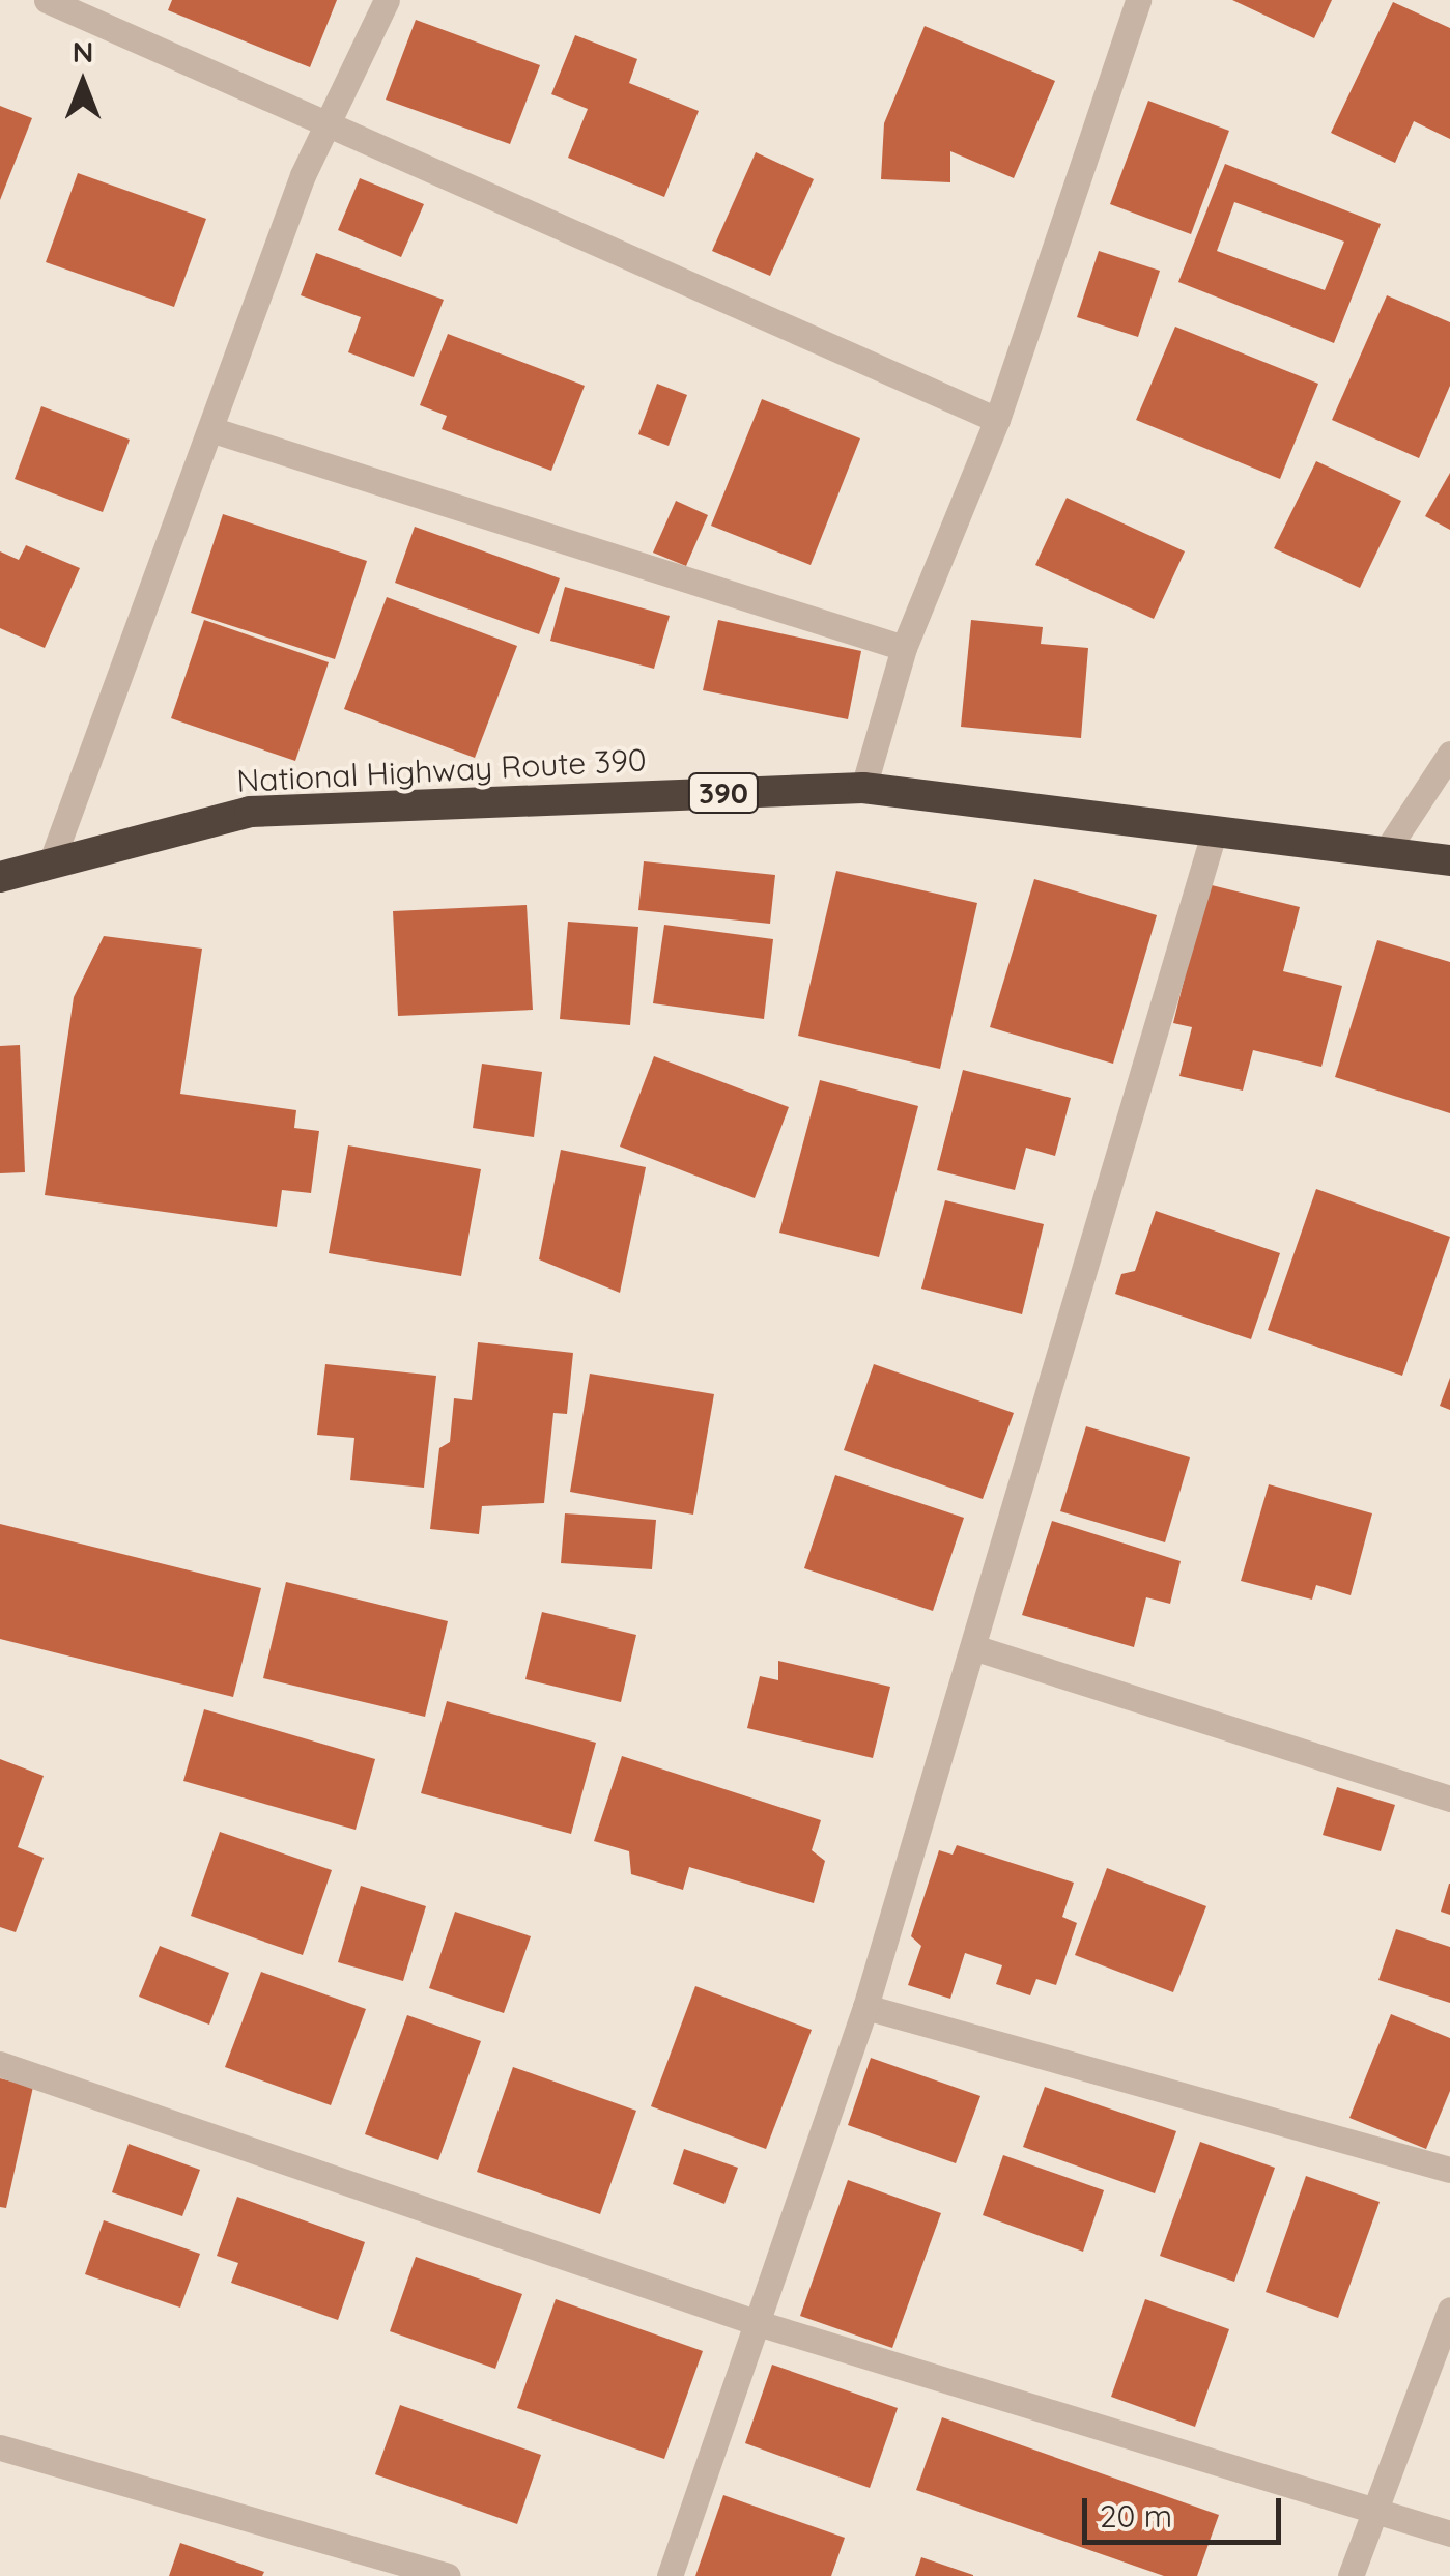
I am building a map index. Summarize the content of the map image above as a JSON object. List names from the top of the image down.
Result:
{
  "streets": {
    "highway": ["National Highway Route 390", "390"]
  },
  "scale_bar": "20 m",
  "north": "top"
}
